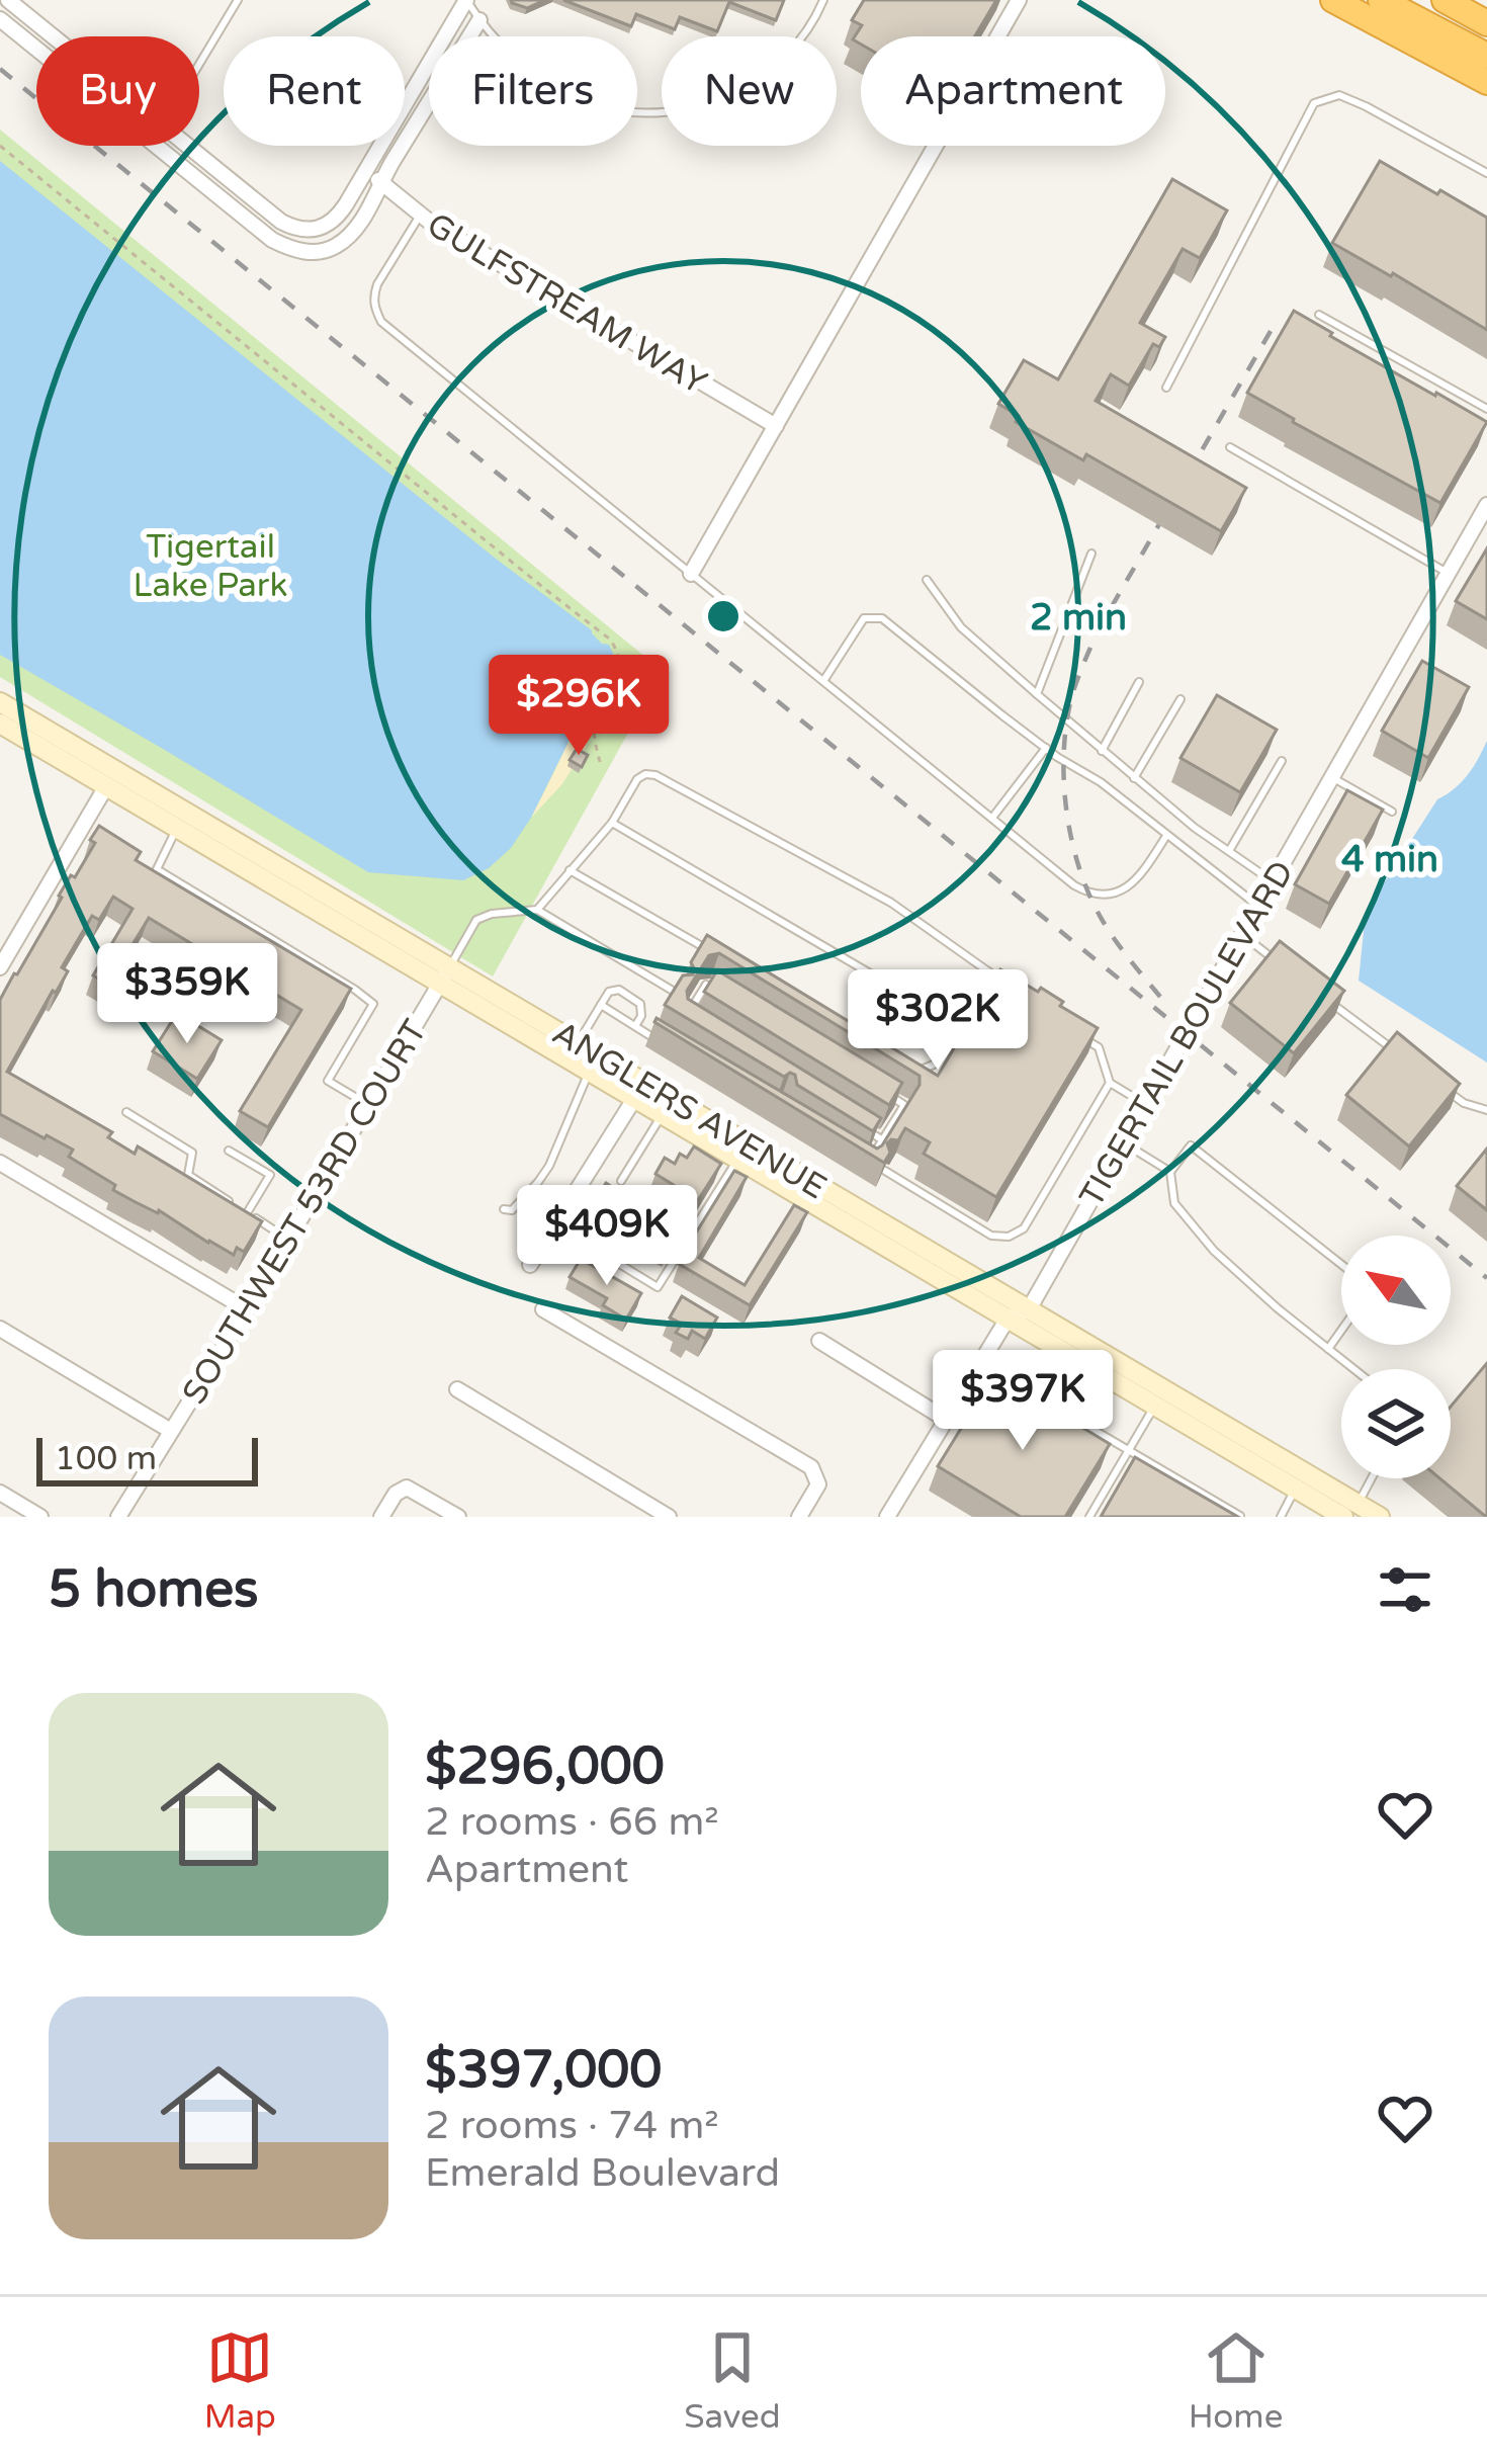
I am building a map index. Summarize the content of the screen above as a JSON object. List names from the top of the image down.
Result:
{
  "streets": {
    "street": [
      "GULFSTREAM WAY",
      "TIGERTAIL BOULEVARD",
      "ANGLERS AVENUE",
      "SOUTHWEST 53RD COURT"
    ]
  },
  "crossings": [
    ["TIGERTAIL BOULEVARD", "ANGLERS AVENUE"],
    ["ANGLERS AVENUE", "SOUTHWEST 53RD COURT"]
  ],
  "parks": ["Tigertail Lake Park"],
  "scale_bar": "100 m",
  "north": "top left",
  "page": {
    "chip": [
      "Buy",
      "Rent",
      "Filters",
      "New",
      "Apartment"
    ],
    "price": [
      "$296K",
      "$359K",
      "$302K",
      "$409K",
      "$397K"
    ],
    "scale": "100 m",
    "heading": "5 homes",
    "list": [
      {
        "name": "$296,000",
        "note": "2 rooms · 66 m² · Apartment"
      },
      {
        "name": "$397,000",
        "note": "2 rooms · 74 m² · Emerald Boulevard"
      }
    ],
    "tabs": ["Map", "Saved", "Home"]
  },
  "rings": ["2 min", "4 min"]
}
